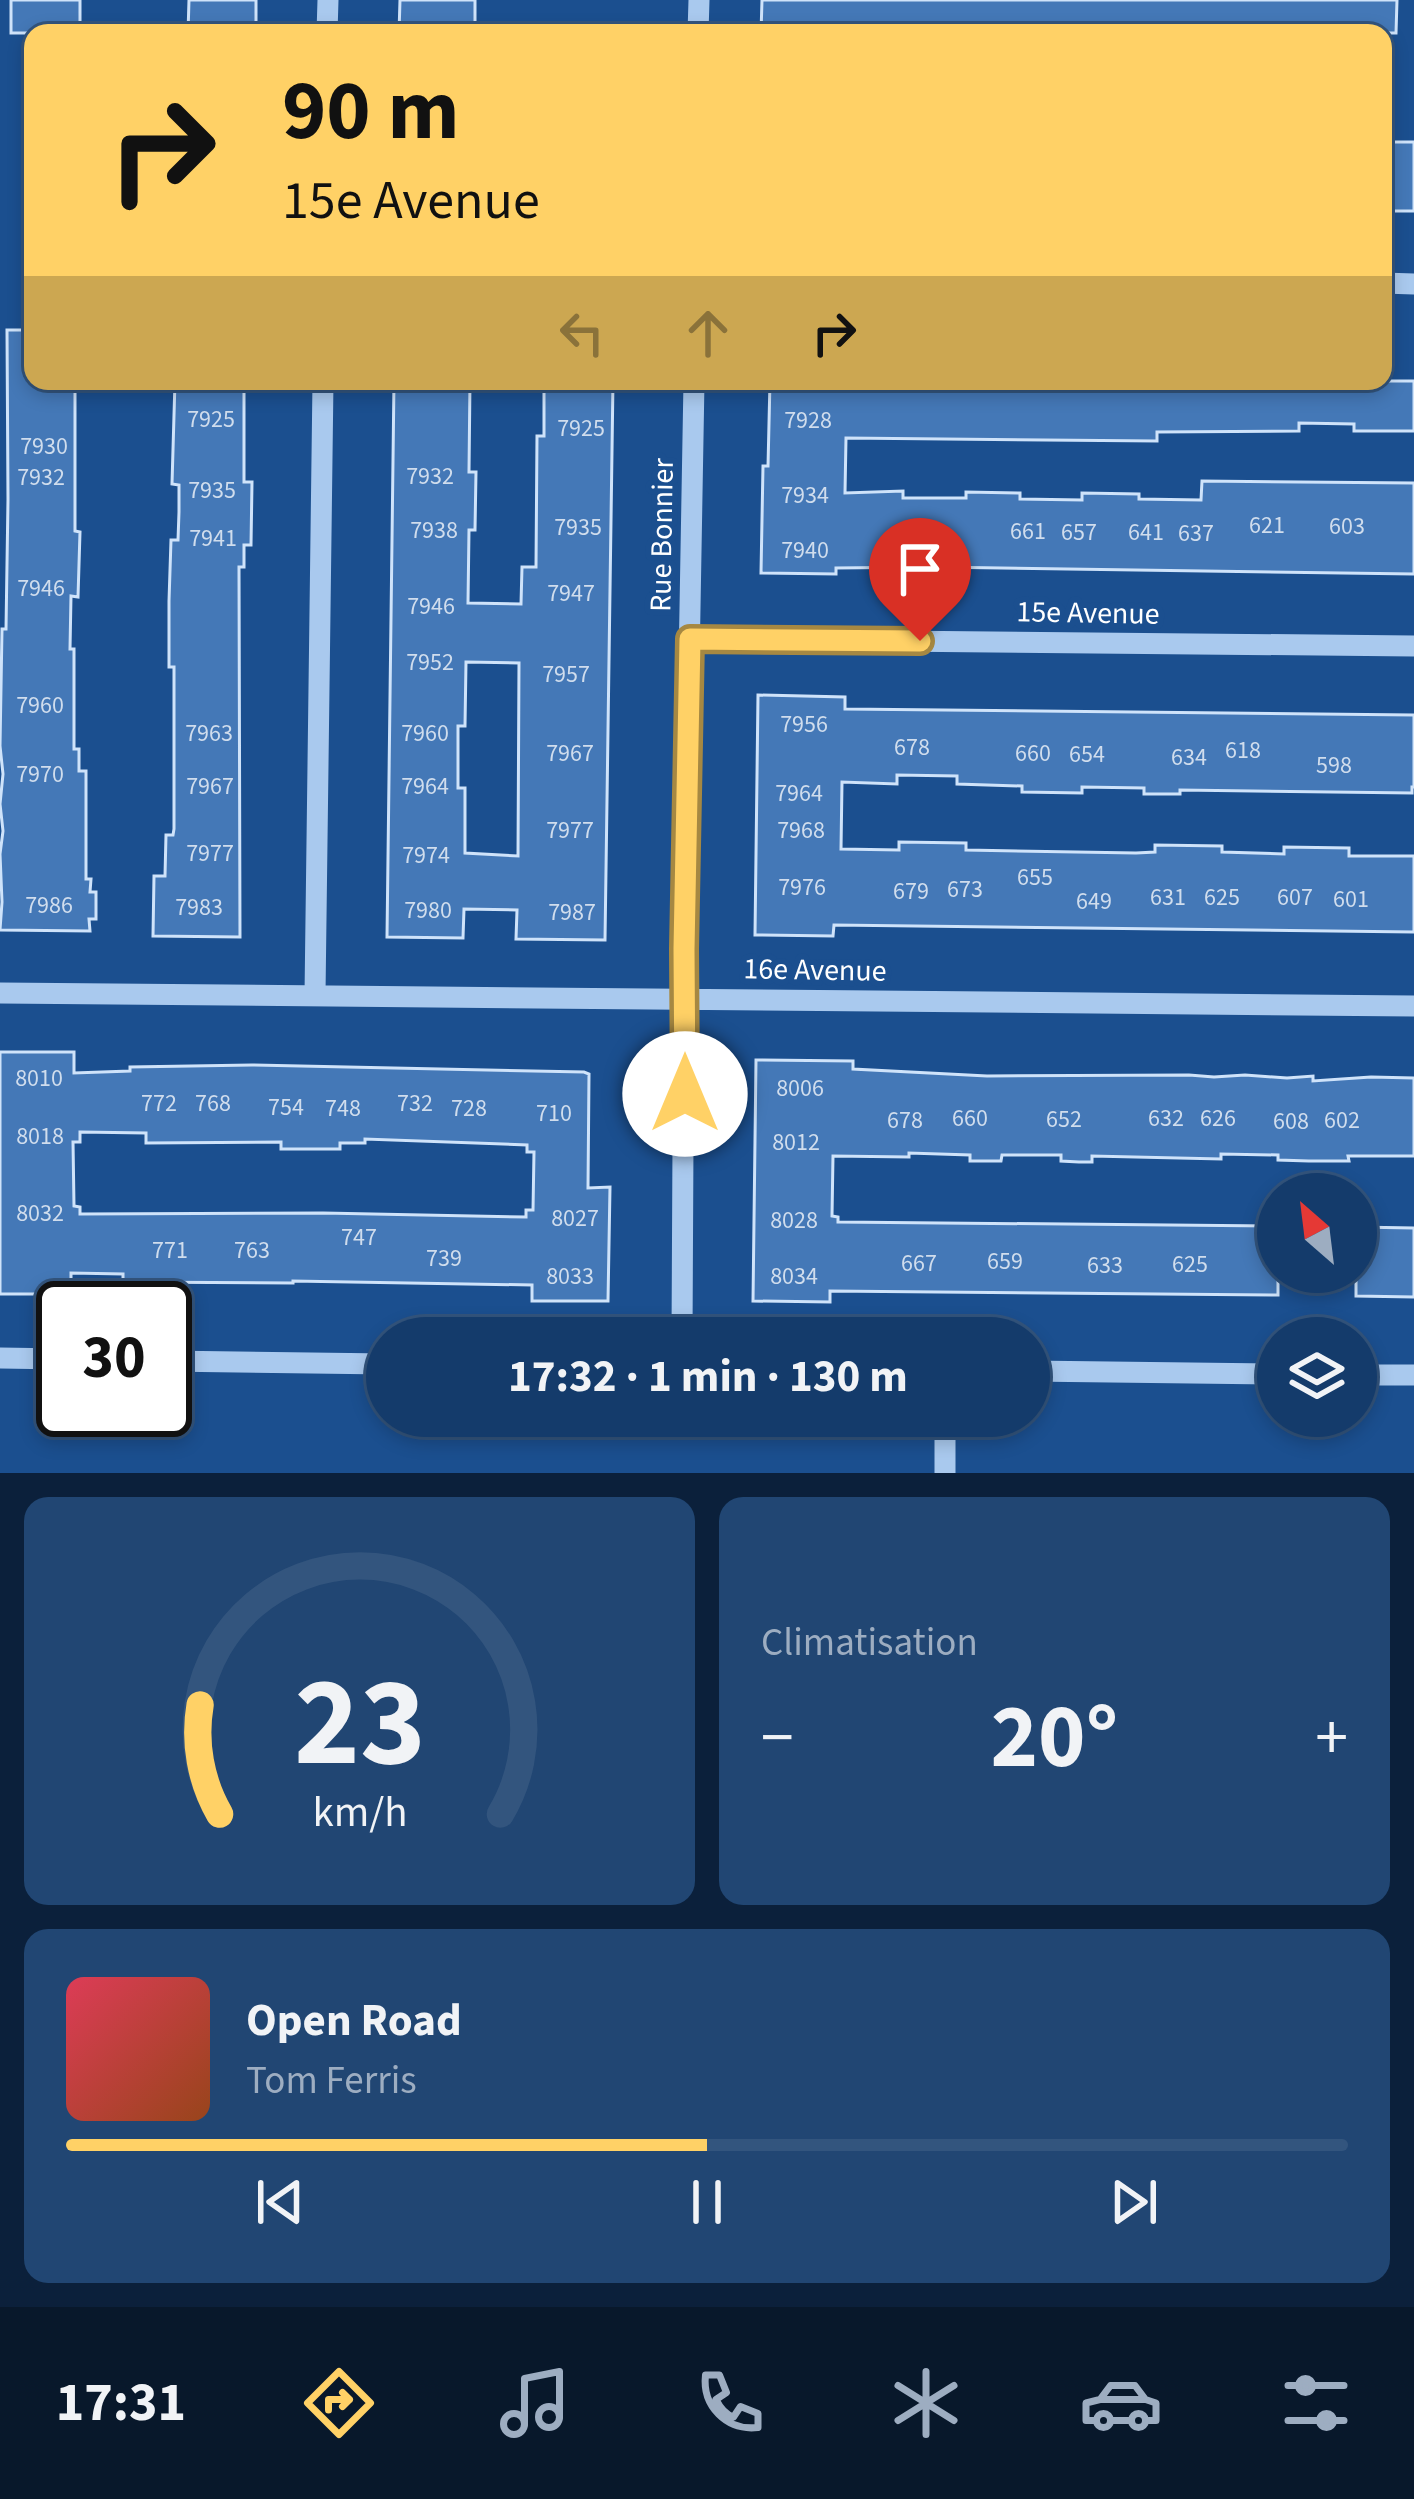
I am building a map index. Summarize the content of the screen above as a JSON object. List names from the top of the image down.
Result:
{
  "streets": {
    "street": ["Rue Bonnier", "15e Avenue", "16e Avenue"]
  },
  "crossings": [
    ["Rue Bonnier", "15e Avenue"],
    ["Rue Bonnier", "16e Avenue"]
  ],
  "house_numbers": [
    "7925",
    "7928",
    "7925",
    "7930",
    "7932",
    "7932",
    "7935",
    "7934",
    "621",
    "603",
    "7935",
    "7938",
    "661",
    "657",
    "641",
    "637",
    "7941",
    "7940",
    "7946",
    "7947",
    "7946",
    "7952",
    "7957",
    "7960",
    "7956",
    "7963",
    "7960",
    "678",
    "618",
    "7967",
    "660",
    "654",
    "634",
    "598",
    "7970",
    "7967",
    "7964",
    "7964",
    "7977",
    "7968",
    "7977",
    "7974",
    "655",
    "7976",
    "673",
    "679",
    "631",
    "625",
    "607",
    "601",
    "649",
    "7986",
    "7983",
    "7980",
    "7987",
    "8010",
    "8006",
    "772",
    "768",
    "732",
    "754",
    "748",
    "728",
    "710",
    "660",
    "632",
    "626",
    "652",
    "678",
    "602",
    "608",
    "8018",
    "8012",
    "8032",
    "8027",
    "8028",
    "747",
    "771",
    "763",
    "739",
    "659",
    "667",
    "625",
    "633",
    "8033",
    "8034"
  ],
  "north": "top left",
  "page": {
    "turn": ["90 m", "15e Avenue"],
    "limit": "30",
    "trip": "17:32 · 1 min · 130 m",
    "tile": "Climatisation",
    "heat": ["−", "20°", "+"],
    "song": ["Open Road", "Tom Ferris"],
    "tabs": "17:31",
    "gauge": ["23", "km/h"]
  }
}
